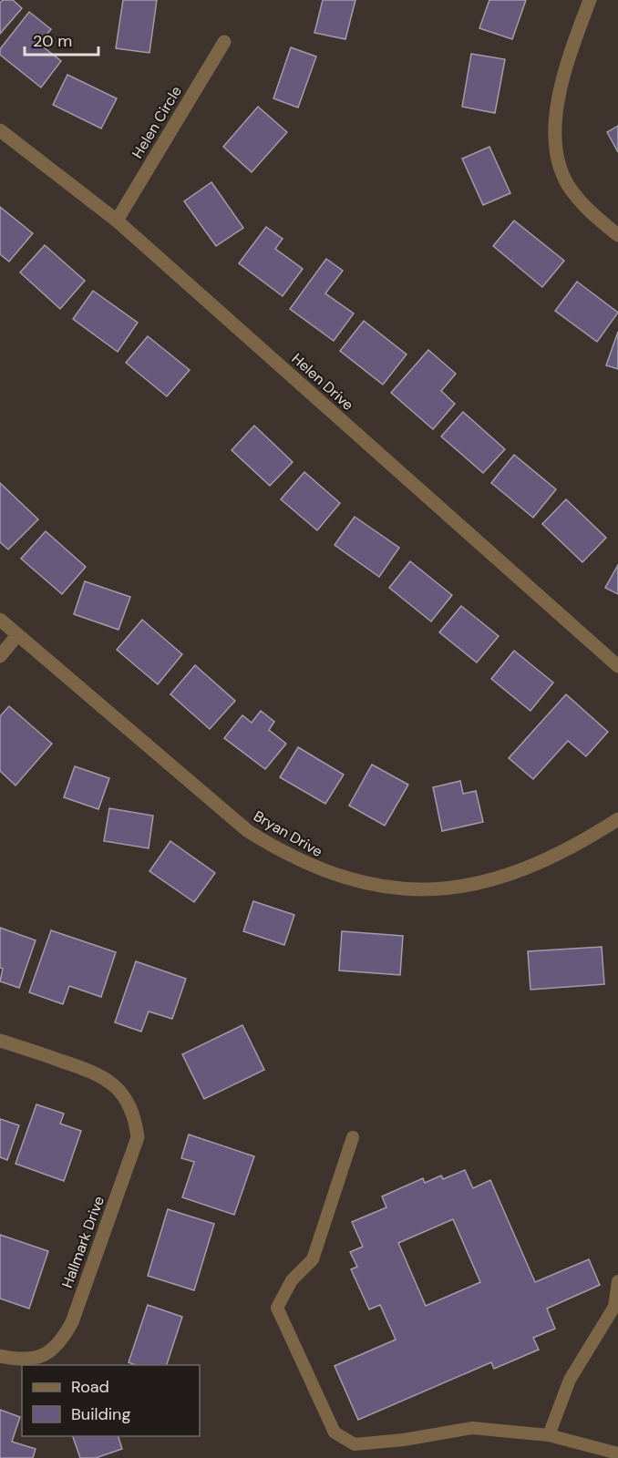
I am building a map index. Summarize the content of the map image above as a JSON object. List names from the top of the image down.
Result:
{
  "streets": {
    "street": [
      "Helen Circle",
      "Helen Drive",
      "Bryan Drive",
      "Hallmark Drive"
    ]
  },
  "crossings": [
    ["Helen Circle", "Helen Drive"]
  ],
  "legend": ["Road", "Building"],
  "scale_bar": "20 m"
}
